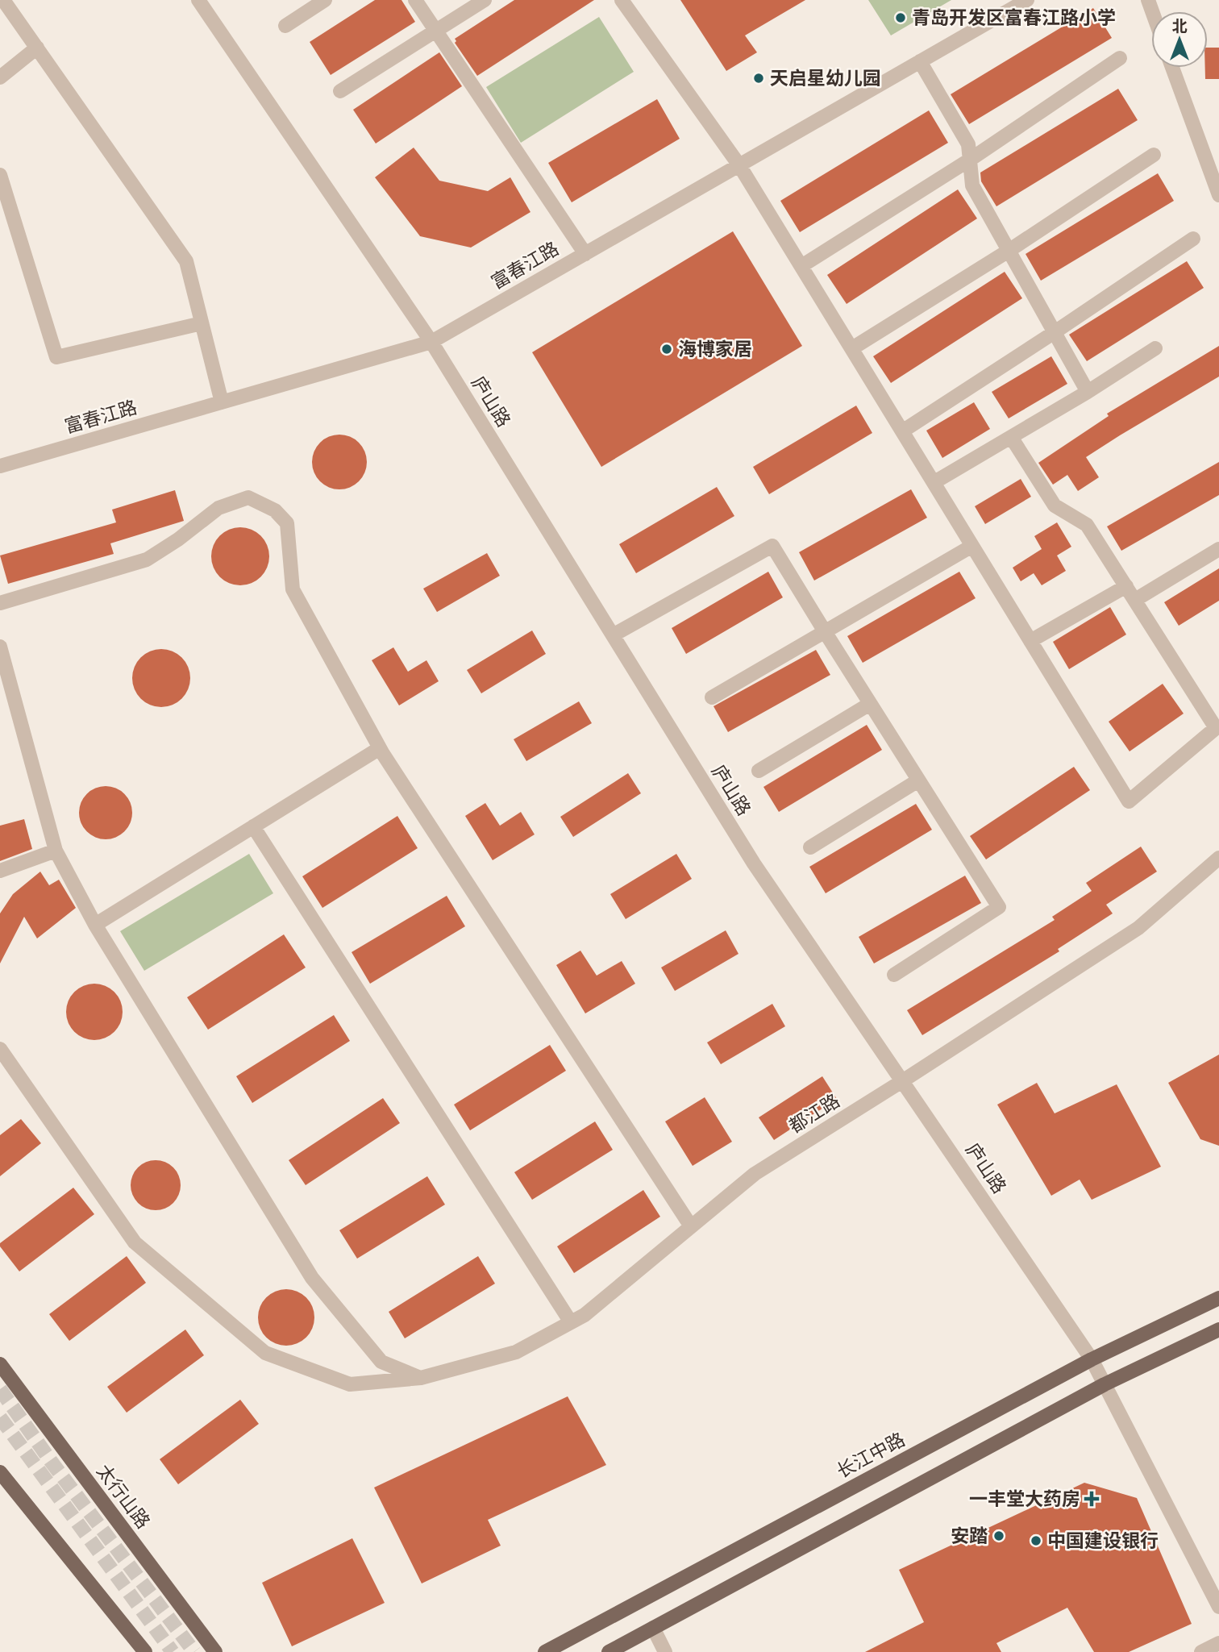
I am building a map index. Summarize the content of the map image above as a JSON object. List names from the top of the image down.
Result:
{
  "streets": {
    "main road": ["长江中路", "太行山路"],
    "street": ["富春江路", "庐山路", "都江路"]
  },
  "crossings": [
    ["富春江路", "庐山路"],
    ["庐山路", "都江路"],
    ["庐山路", "长江中路"]
  ],
  "places": {
    "other": [
      "青岛开发区富春江路小学",
      "天启星幼儿园",
      "海博家居",
      "安踏",
      "中国建设银行"
    ],
    "health": ["一丰堂大药房"]
  },
  "north": "top"
}
